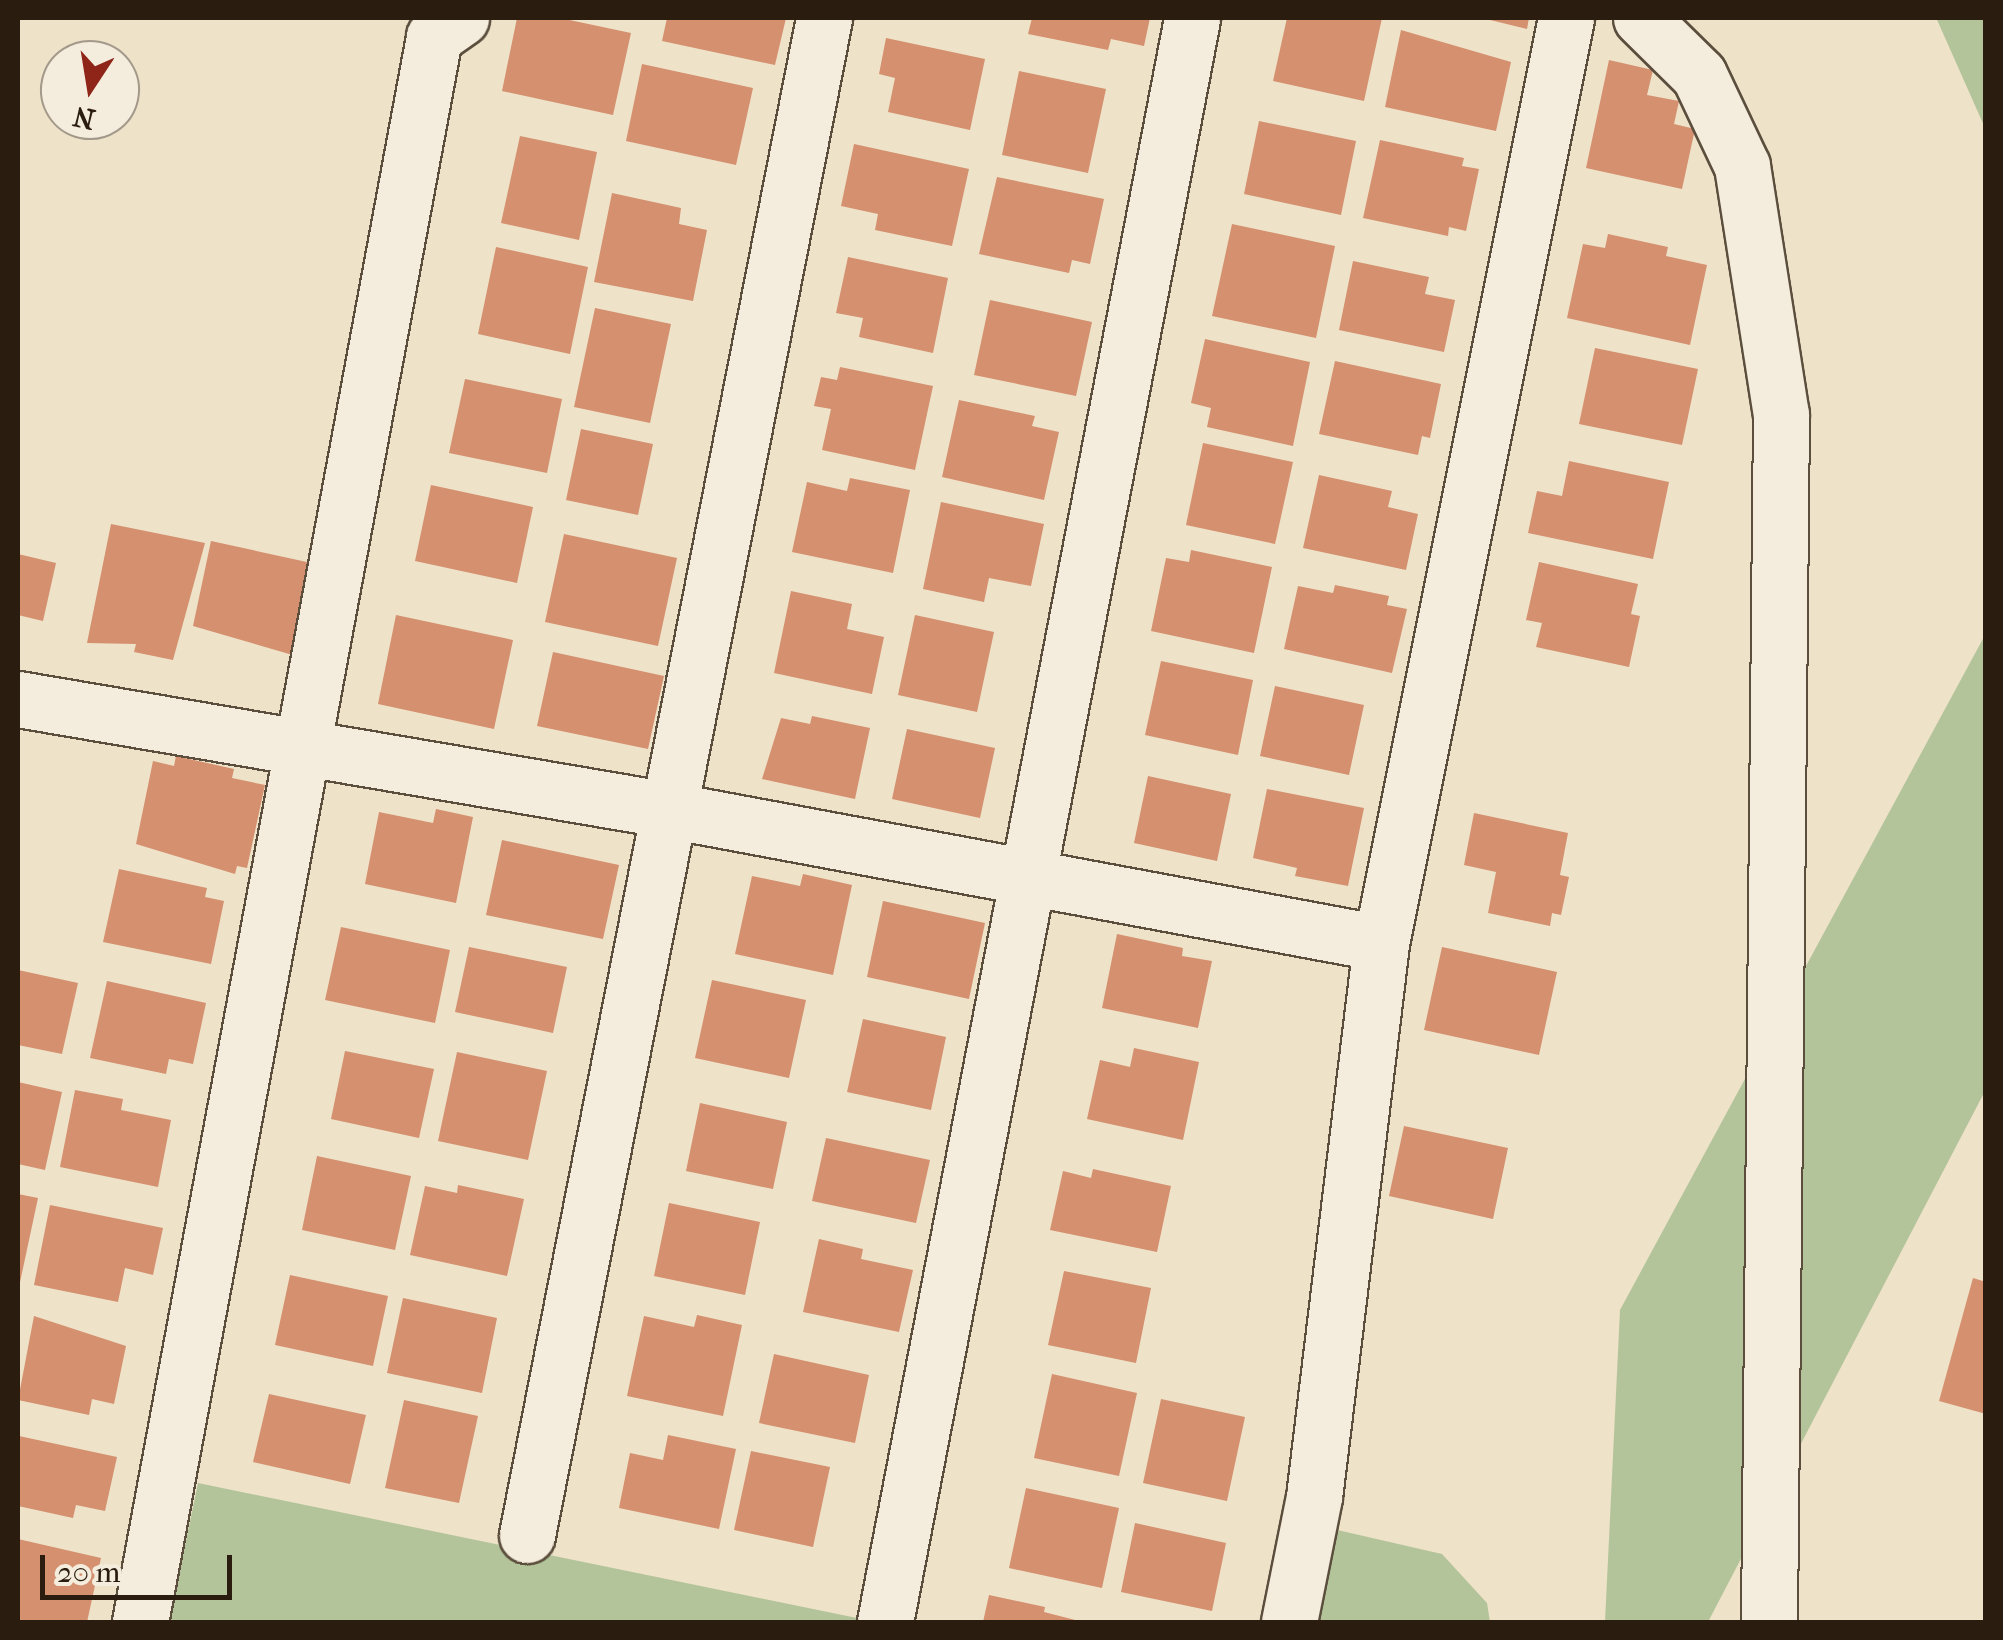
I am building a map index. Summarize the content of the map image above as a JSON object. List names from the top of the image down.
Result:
{
  "scale_bar": "20 m",
  "north": "bottom"
}
